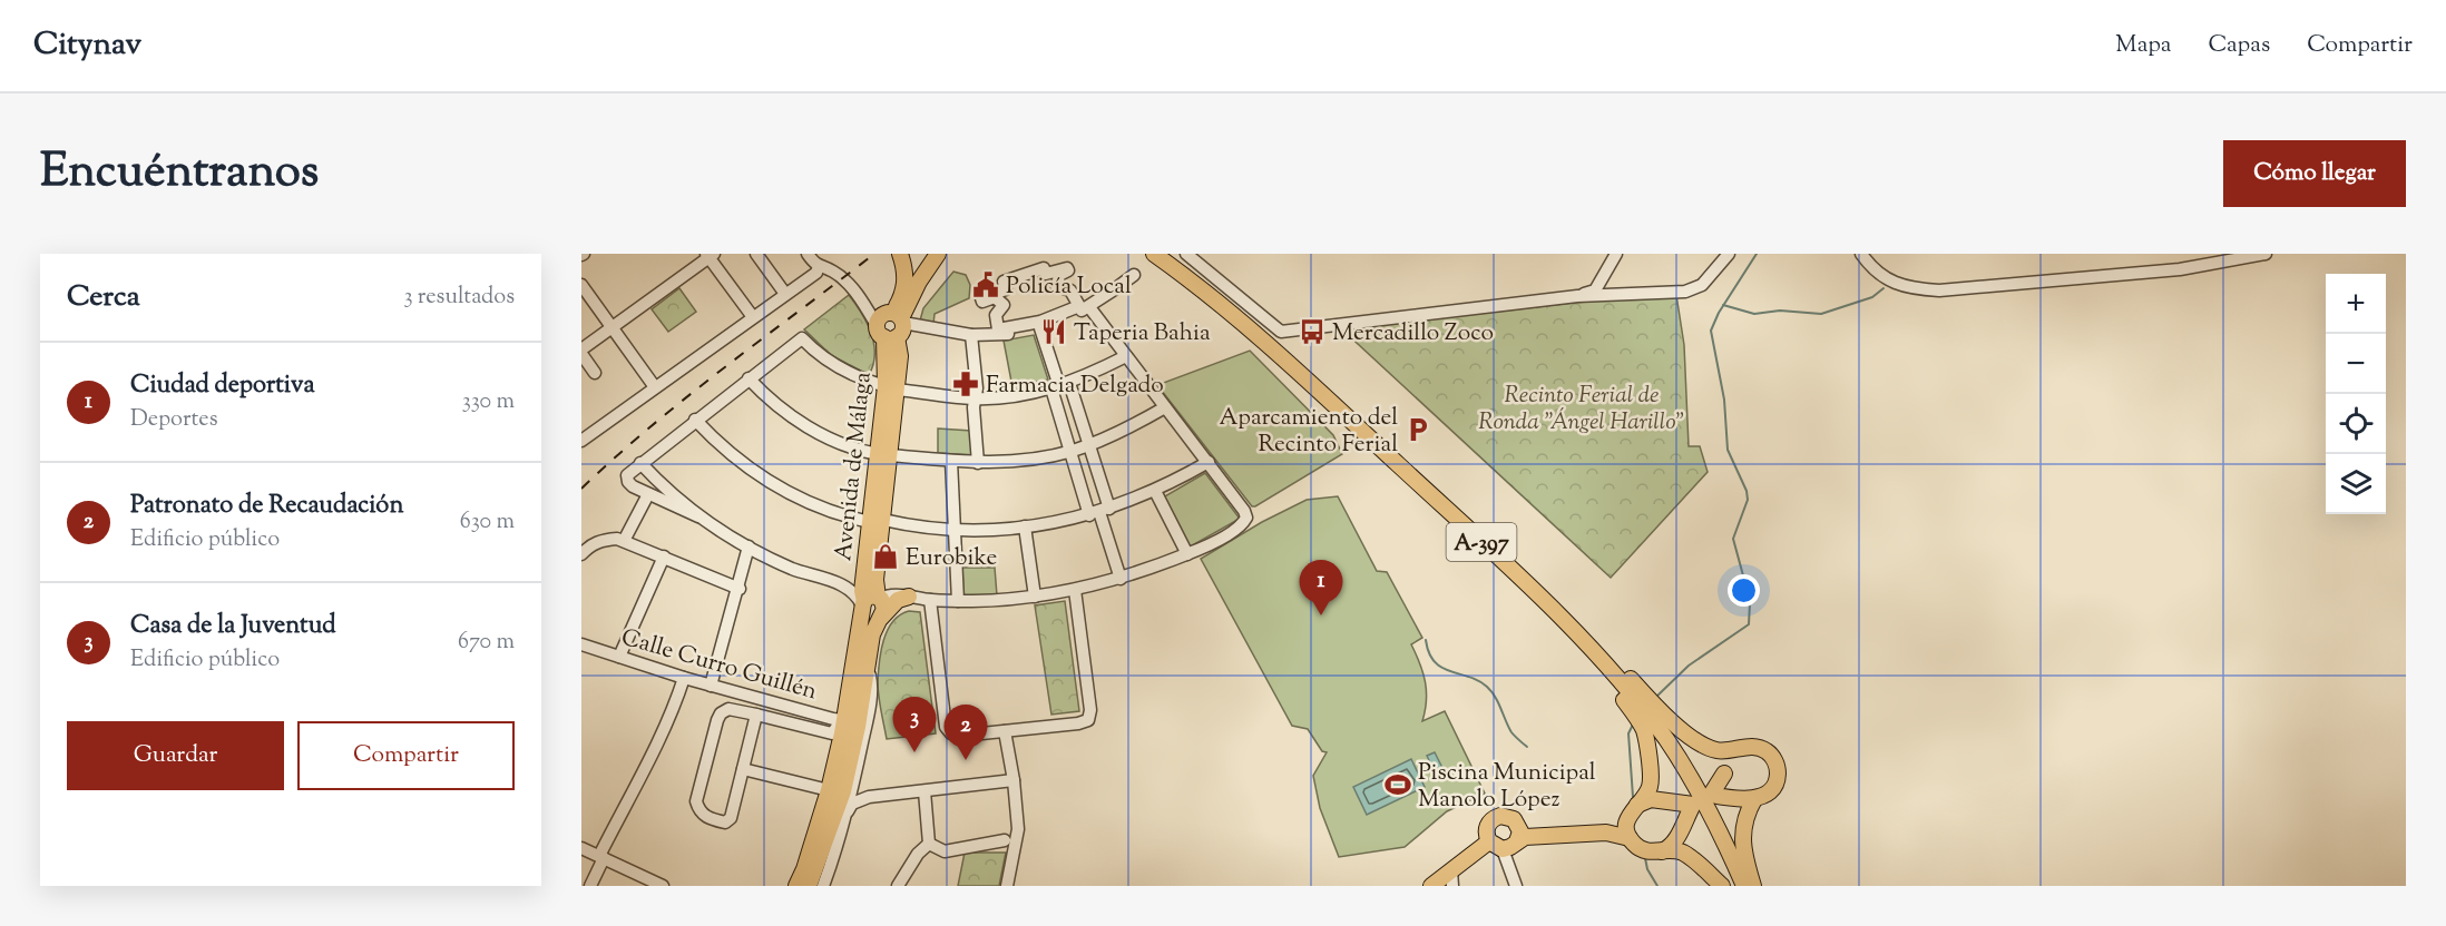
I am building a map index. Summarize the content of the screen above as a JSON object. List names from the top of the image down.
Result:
{
  "streets": {
    "main road": ["Avenida de Málaga", "A-397"],
    "street": ["Calle Curro Guillén"]
  },
  "crossings": [
    ["Avenida de Málaga", "Calle Curro Guillén"]
  ],
  "parks": ["Recinto Ferial de Ronda \"Ángel Harillo\""],
  "places": {
    "public building": ["Policía Local"],
    "restaurant": ["Taperia Bahia"],
    "bus stop": ["Mercadillo Zoco"],
    "pharmacy": ["Farmacia Delgado"],
    "parking": ["Aparcamiento del Recinto Ferial"],
    "shop": ["Eurobike"],
    "sports": ["Piscina Municipal Manolo López"]
  },
  "page": {
    "header": "Citynav",
    "nav": ["Mapa", "Capas", "Compartir"],
    "title": "Encuéntranos",
    "buttons": [
      "Cómo llegar",
      ["Guardar", "Compartir"]
    ],
    "heading": ["Cerca", "3 resultados"],
    "map_buttons": ["+", "−"],
    "list": [
      {
        "mark": "1",
        "name": "Ciudad deportiva",
        "note": "Deportes",
        "value": "330 m"
      },
      {
        "mark": "2",
        "name": "Patronato de Recaudación",
        "note": "Edificio público",
        "value": "630 m"
      },
      {
        "mark": "3",
        "name": "Casa de la Juventud",
        "note": "Edificio público",
        "value": "670 m"
      }
    ],
    "pins": ["1", "3", "2"]
  }
}
